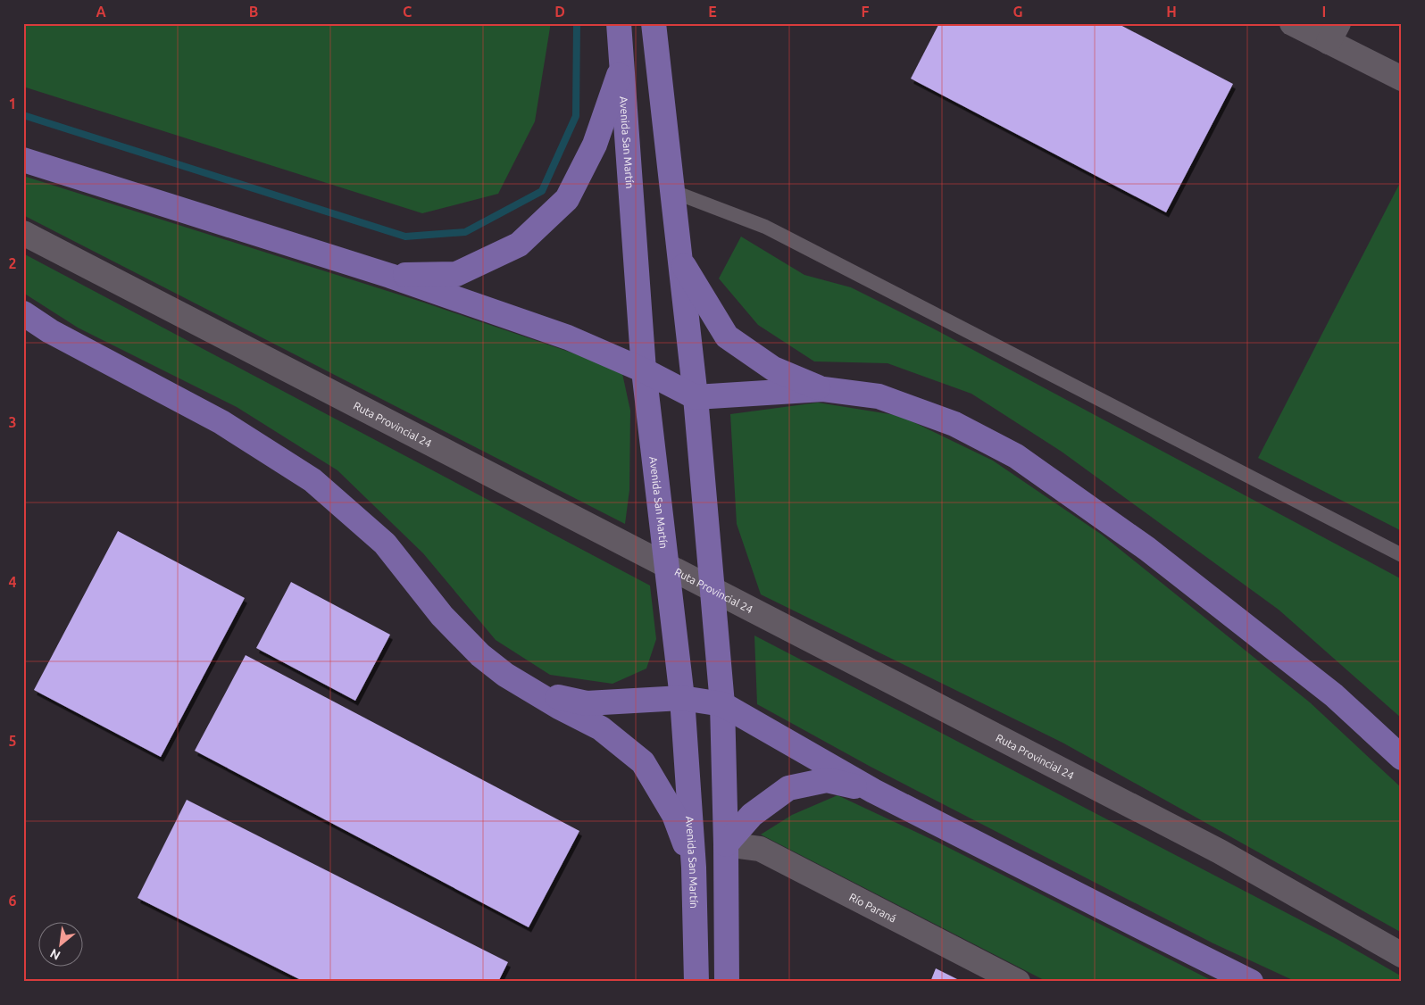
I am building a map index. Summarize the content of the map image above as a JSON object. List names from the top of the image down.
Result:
{
  "streets": {
    "main road": ["Avenida San Martín", "Ruta Provincial 24", "Río Paraná"]
  },
  "north": "bottom left",
  "grid": {
    "columns": [
      "A",
      "B",
      "C",
      "D",
      "E",
      "F",
      "G",
      "H",
      "I"
    ],
    "rows": [
      "1",
      "2",
      "3",
      "4",
      "5",
      "6"
    ]
  }
}
